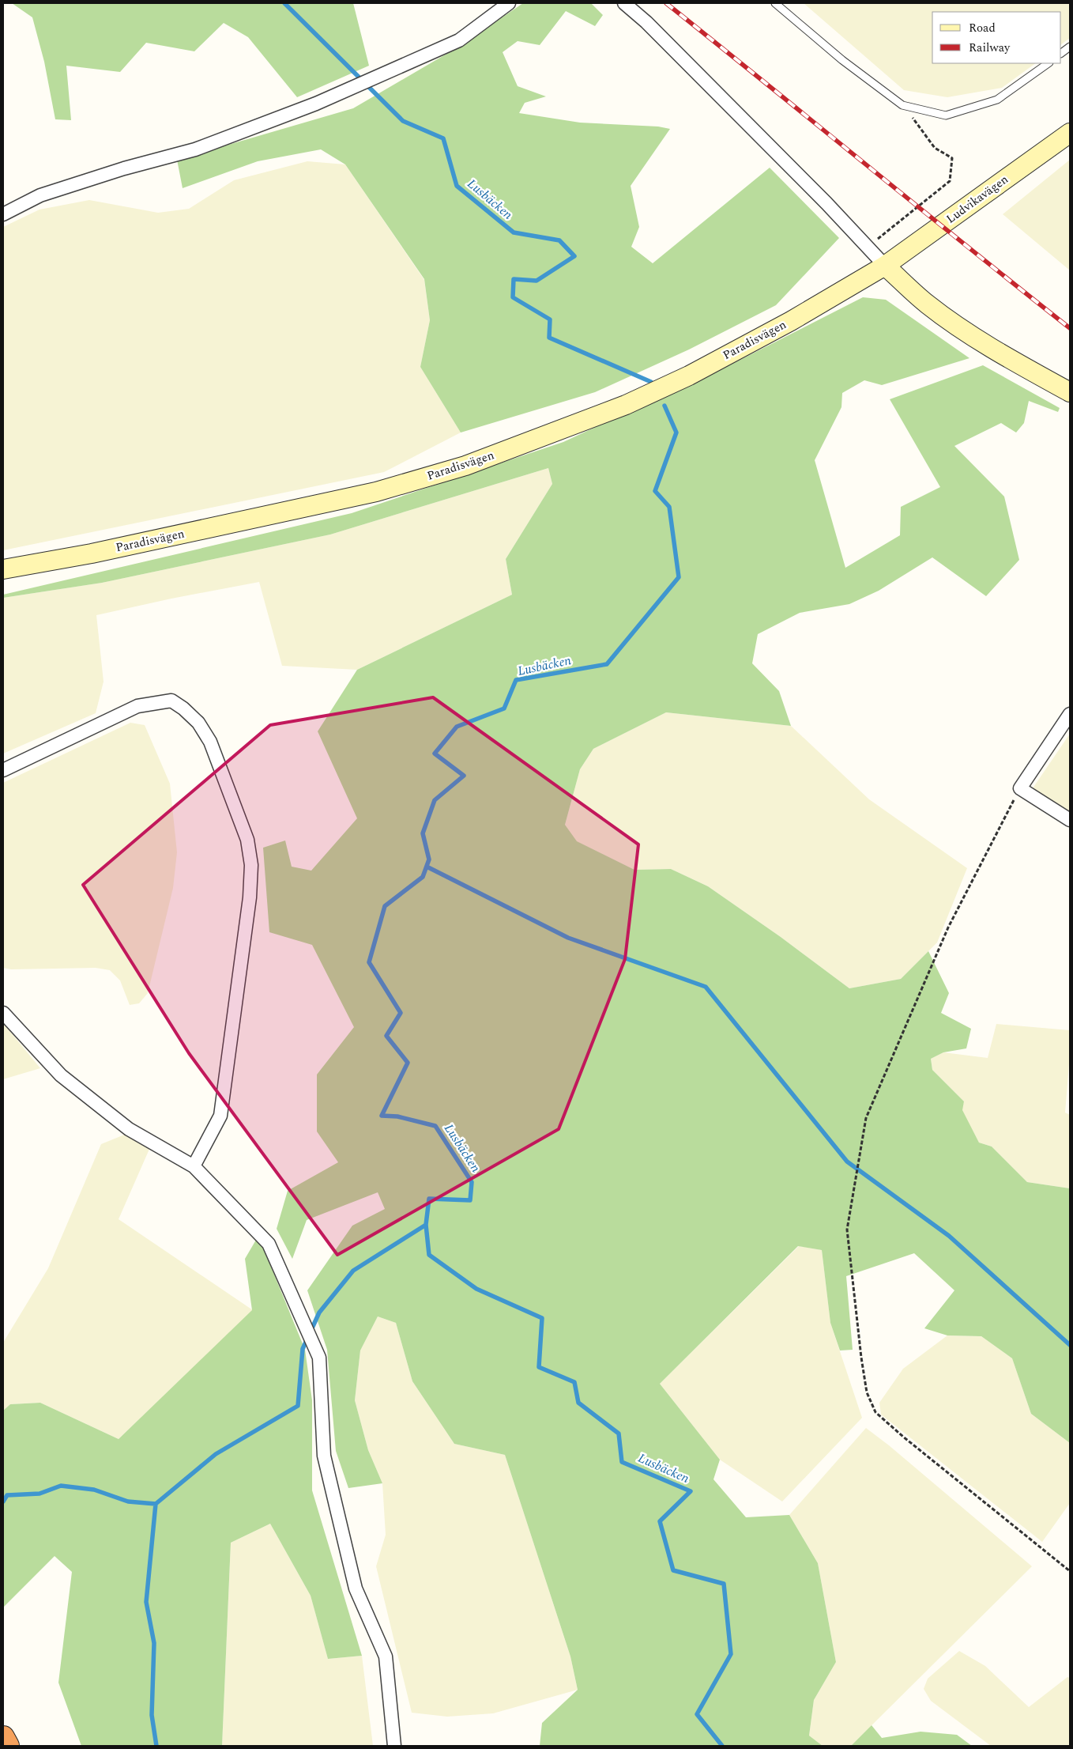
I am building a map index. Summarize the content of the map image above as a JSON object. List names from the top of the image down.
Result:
{
  "streets": {
    "street": ["Ludvikavägen", "Paradisvägen"]
  },
  "crossings": [
    ["Ludvikavägen", "Paradisvägen"]
  ],
  "water": ["Lusbäcken"],
  "legend": ["Road", "Railway"]
}
